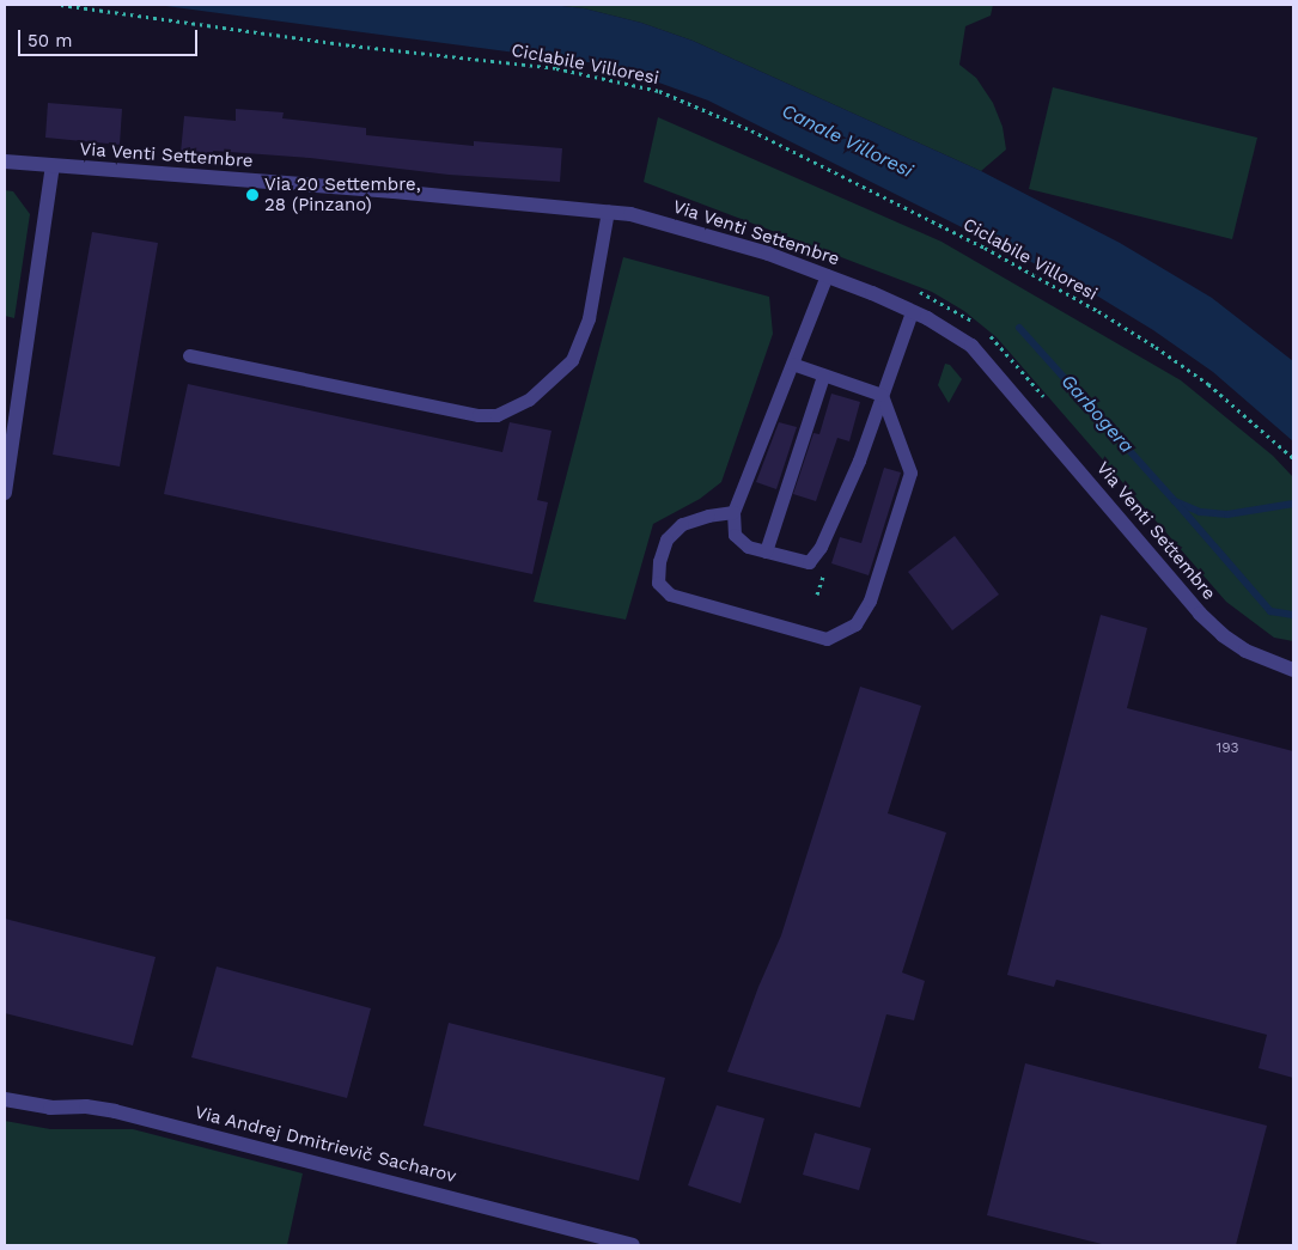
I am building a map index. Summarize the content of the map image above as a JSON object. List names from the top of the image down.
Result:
{
  "streets": {
    "street": ["Via Venti Settembre", "Via Andrej Dmitrievič Sacharov"],
    "path": ["Ciclabile Villoresi"]
  },
  "water": ["Canale Villoresi", "Garbogera"],
  "places": ["Via 20 Settembre, 28 (Pinzano)"],
  "house_numbers": ["193"],
  "scale_bar": "50 m"
}
